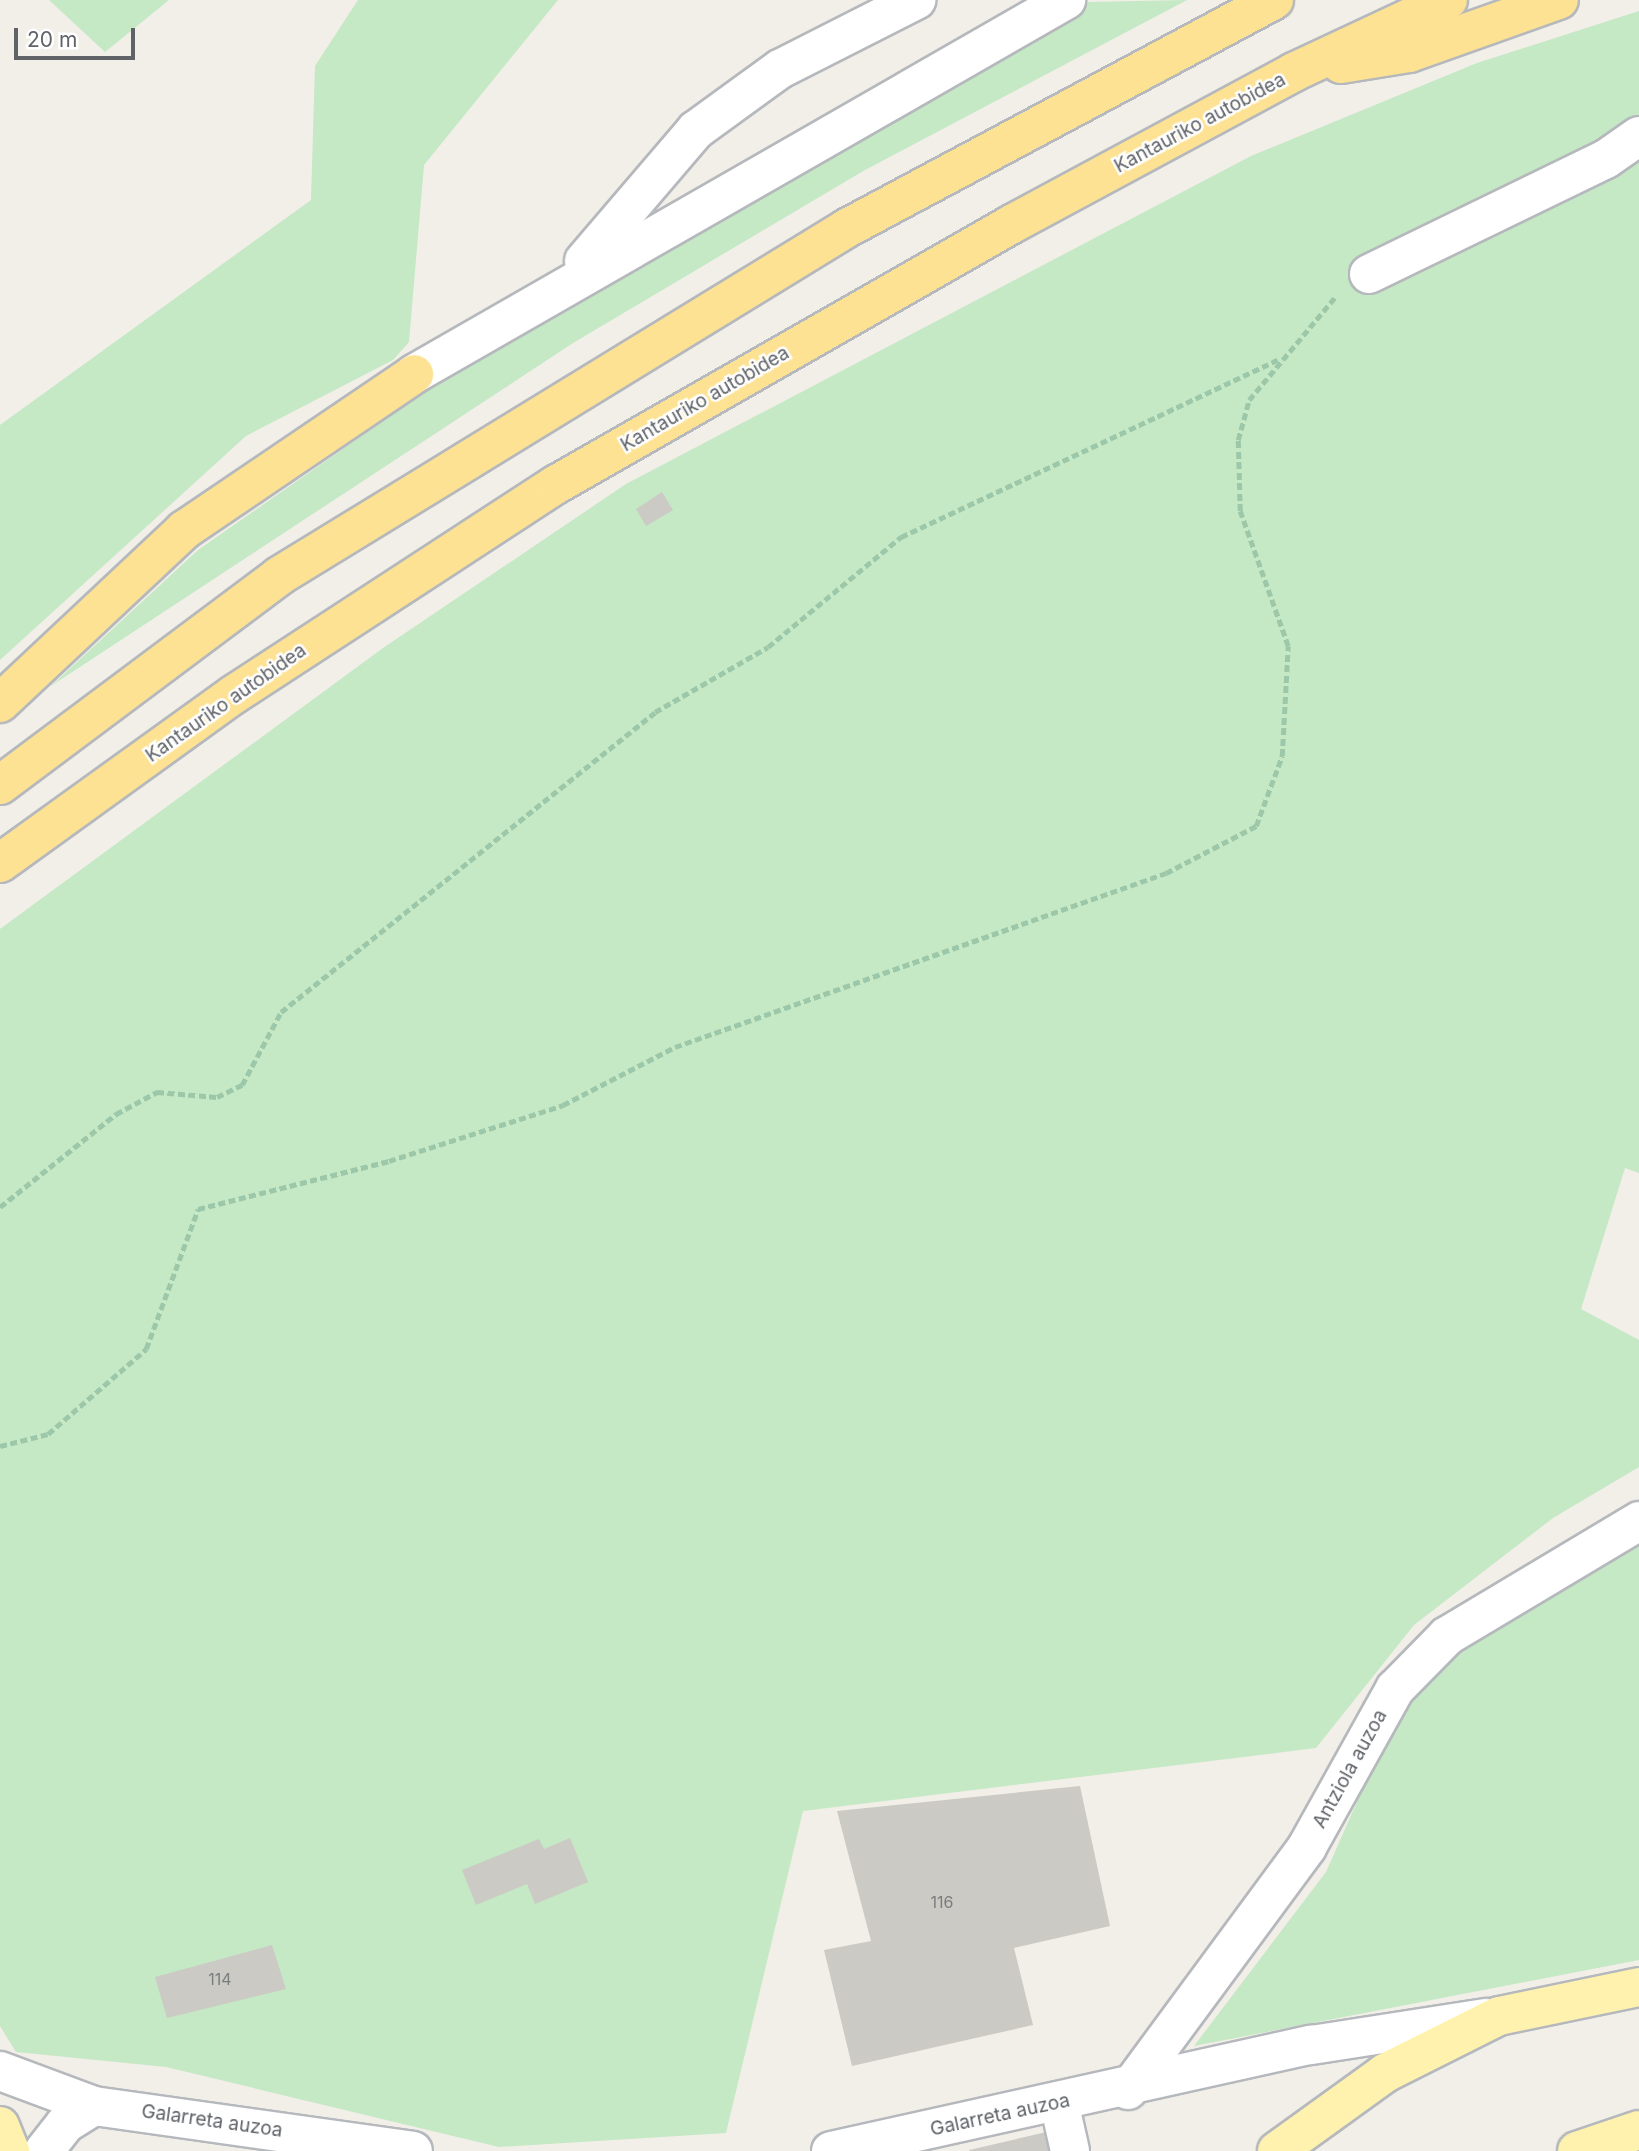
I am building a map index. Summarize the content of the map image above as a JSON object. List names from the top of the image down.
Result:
{
  "streets": {
    "highway": ["Kantauriko autobidea"],
    "street": ["Antziola auzoa", "Galarreta auzoa"]
  },
  "crossings": [
    ["Antziola auzoa", "Galarreta auzoa"]
  ],
  "house_numbers": ["116", "114"],
  "scale_bar": "20 m"
}
